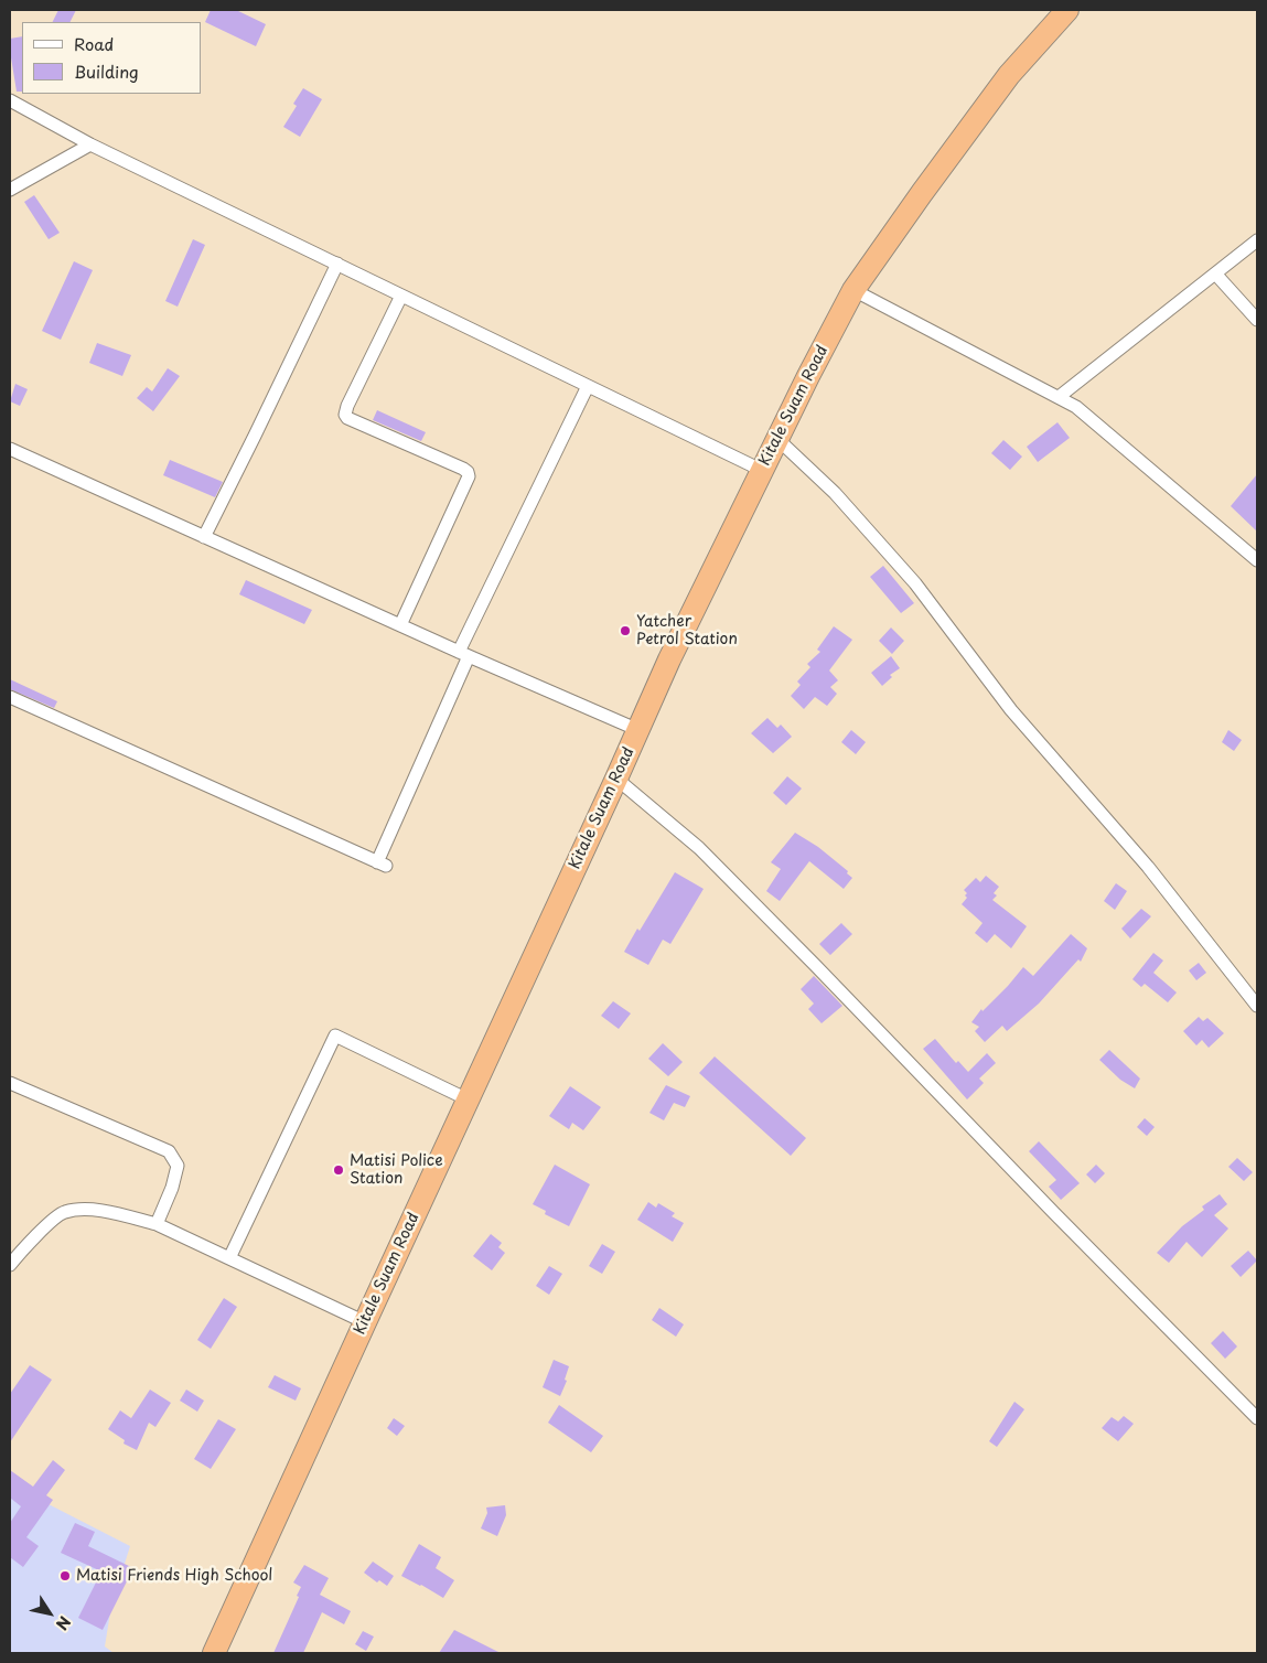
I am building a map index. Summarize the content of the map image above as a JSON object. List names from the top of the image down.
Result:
{
  "streets": {
    "highway": ["Kitale Suam Road"]
  },
  "places": ["Yatcher Petrol Station", "Matisi Police Station", "Matisi Friends High School"],
  "legend": ["Road", "Building"],
  "north": "bottom right"
}
